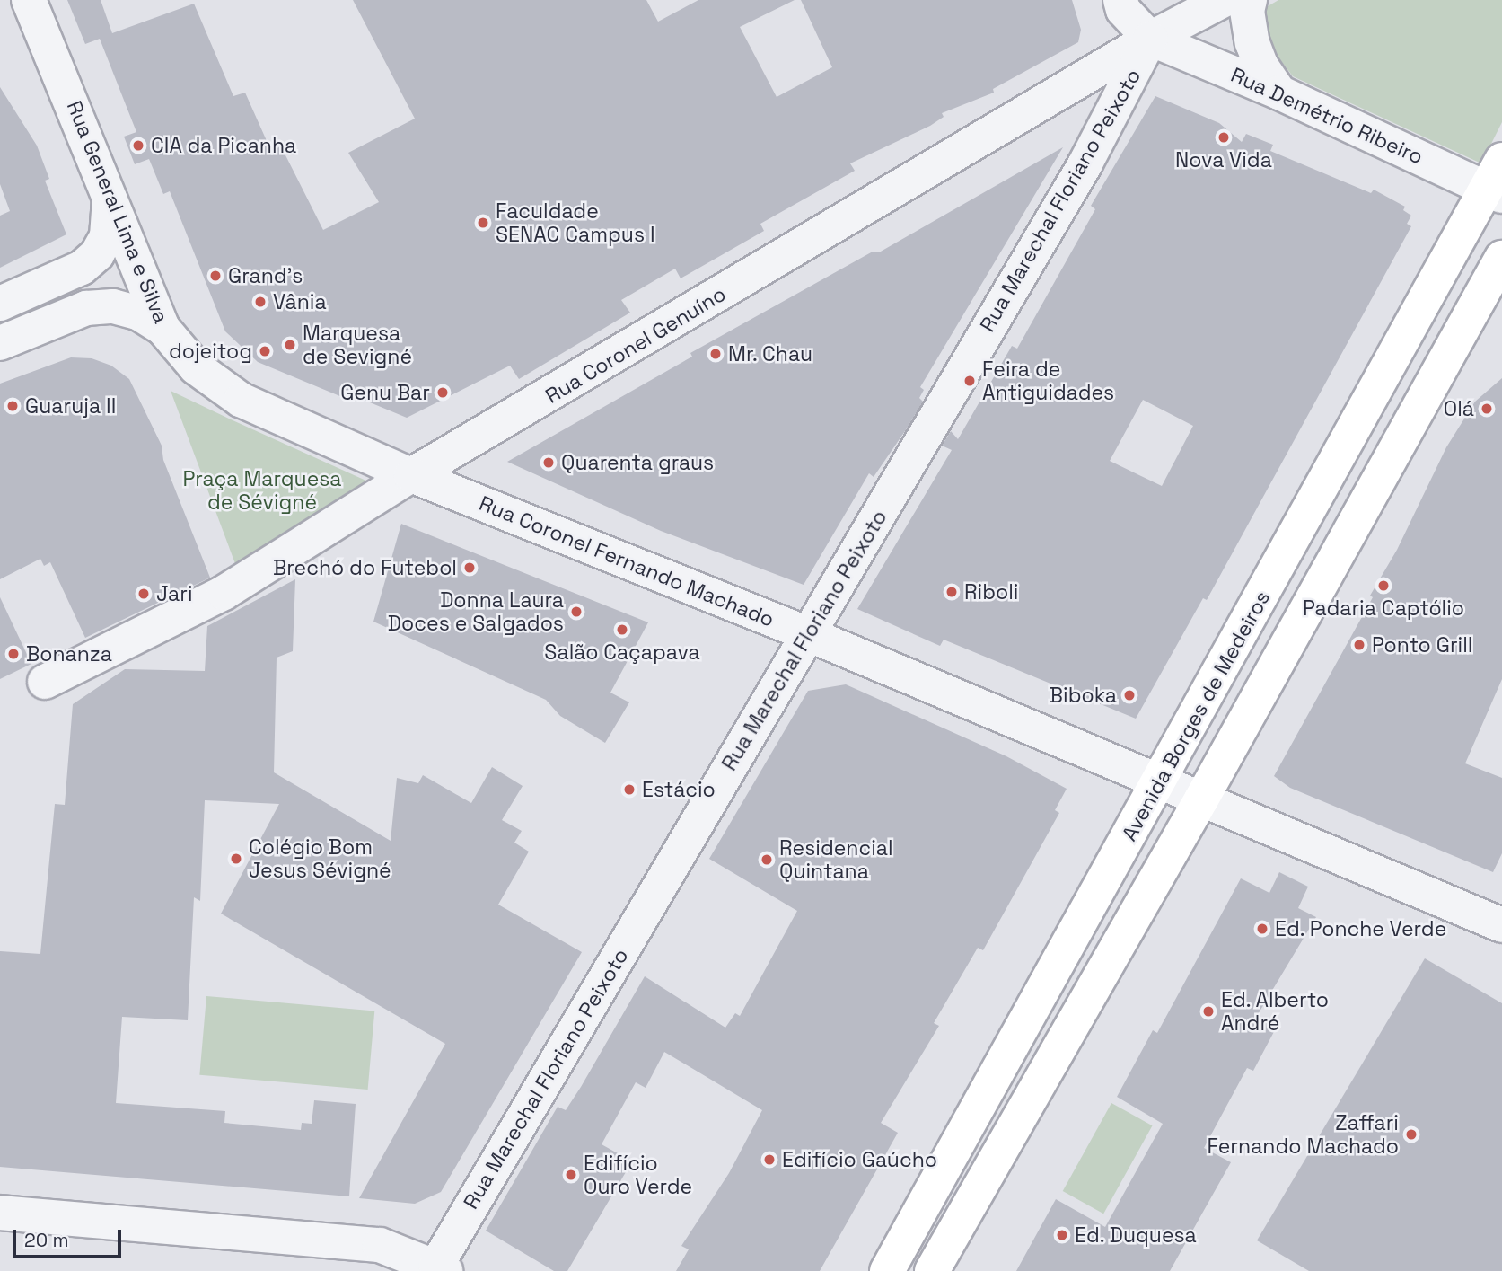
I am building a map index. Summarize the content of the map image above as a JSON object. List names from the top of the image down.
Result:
{
  "streets": {
    "main road": ["Avenida Borges de Medeiros"],
    "street": [
      "Rua Demétrio Ribeiro",
      "Rua Marechal Floriano Peixoto",
      "Rua General Lima e Silva",
      "Rua Coronel Genuíno",
      "Rua Coronel Fernando Machado"
    ]
  },
  "crossings": [
    ["Rua Demétrio Ribeiro", "Rua Marechal Floriano Peixoto"],
    ["Rua Demétrio Ribeiro", "Rua Coronel Genuíno"],
    ["Rua Demétrio Ribeiro", "Avenida Borges de Medeiros"],
    ["Rua Marechal Floriano Peixoto", "Rua Coronel Genuíno"],
    ["Rua Marechal Floriano Peixoto", "Rua Coronel Fernando Machado"],
    ["Rua General Lima e Silva", "Rua Coronel Genuíno"],
    ["Rua General Lima e Silva", "Rua Coronel Fernando Machado"],
    ["Rua Coronel Genuíno", "Rua Coronel Fernando Machado"],
    ["Rua Coronel Fernando Machado", "Avenida Borges de Medeiros"]
  ],
  "parks": ["Praça Marquesa de Sévigné"],
  "places": [
    "Nova Vida",
    "CIA da Picanha",
    "Faculdade SENAC Campus I",
    "Grand's",
    "Vânia",
    "Marquesa de Sevigné",
    "dojeitog",
    "Mr. Chau",
    "Feira de Antiguidades",
    "Genu Bar",
    "Guaruja II",
    "Olá",
    "Quarenta graus",
    "Brechó do Futebol",
    "Padaria Captólio",
    "Riboli",
    "Jari",
    "Donna Laura Doces e Salgados",
    "Salão Caçapava",
    "Ponto Grill",
    "Bonanza",
    "Biboka",
    "Estácio",
    "Colégio Bom Jesus Sévigné",
    "Residencial Quintana",
    "Ed. Ponche Verde",
    "Ed. Alberto André",
    "Zaffari Fernando Machado",
    "Edifício Gaúcho",
    "Edifício Ouro Verde",
    "Ed. Duquesa"
  ],
  "scale_bar": "20 m"
}
